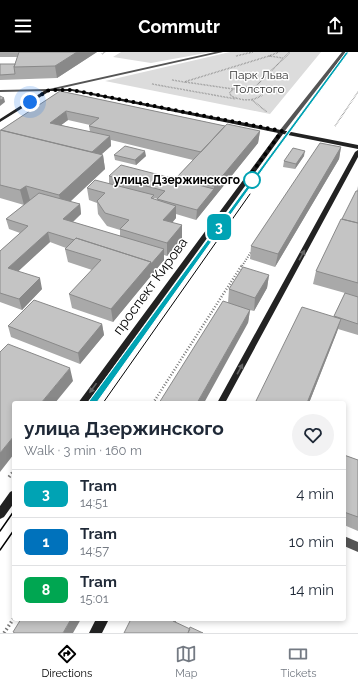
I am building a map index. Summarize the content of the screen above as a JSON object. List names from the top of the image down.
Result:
{
  "streets": {
    "street": ["проспект Кирова"]
  },
  "one_way": ["проспект Кирова"],
  "parks": ["Парк Льва Толстого"],
  "places": ["улица Дзержинского"],
  "lines": ["tram line 3"],
  "page": {
    "header": "Commutr",
    "on_map": "3",
    "heading": ["улица Дзержинского", "Walk · 3 min · 160 m"],
    "list": [
      {
        "mark": "3",
        "name": "Tram",
        "note": "14:51",
        "value": "4 min"
      },
      {
        "mark": "1",
        "name": "Tram",
        "note": "14:57",
        "value": "10 min"
      },
      {
        "mark": "8",
        "name": "Tram",
        "note": "15:01",
        "value": "14 min"
      }
    ],
    "tabs": ["Directions", "Map", "Tickets"]
  }
}
